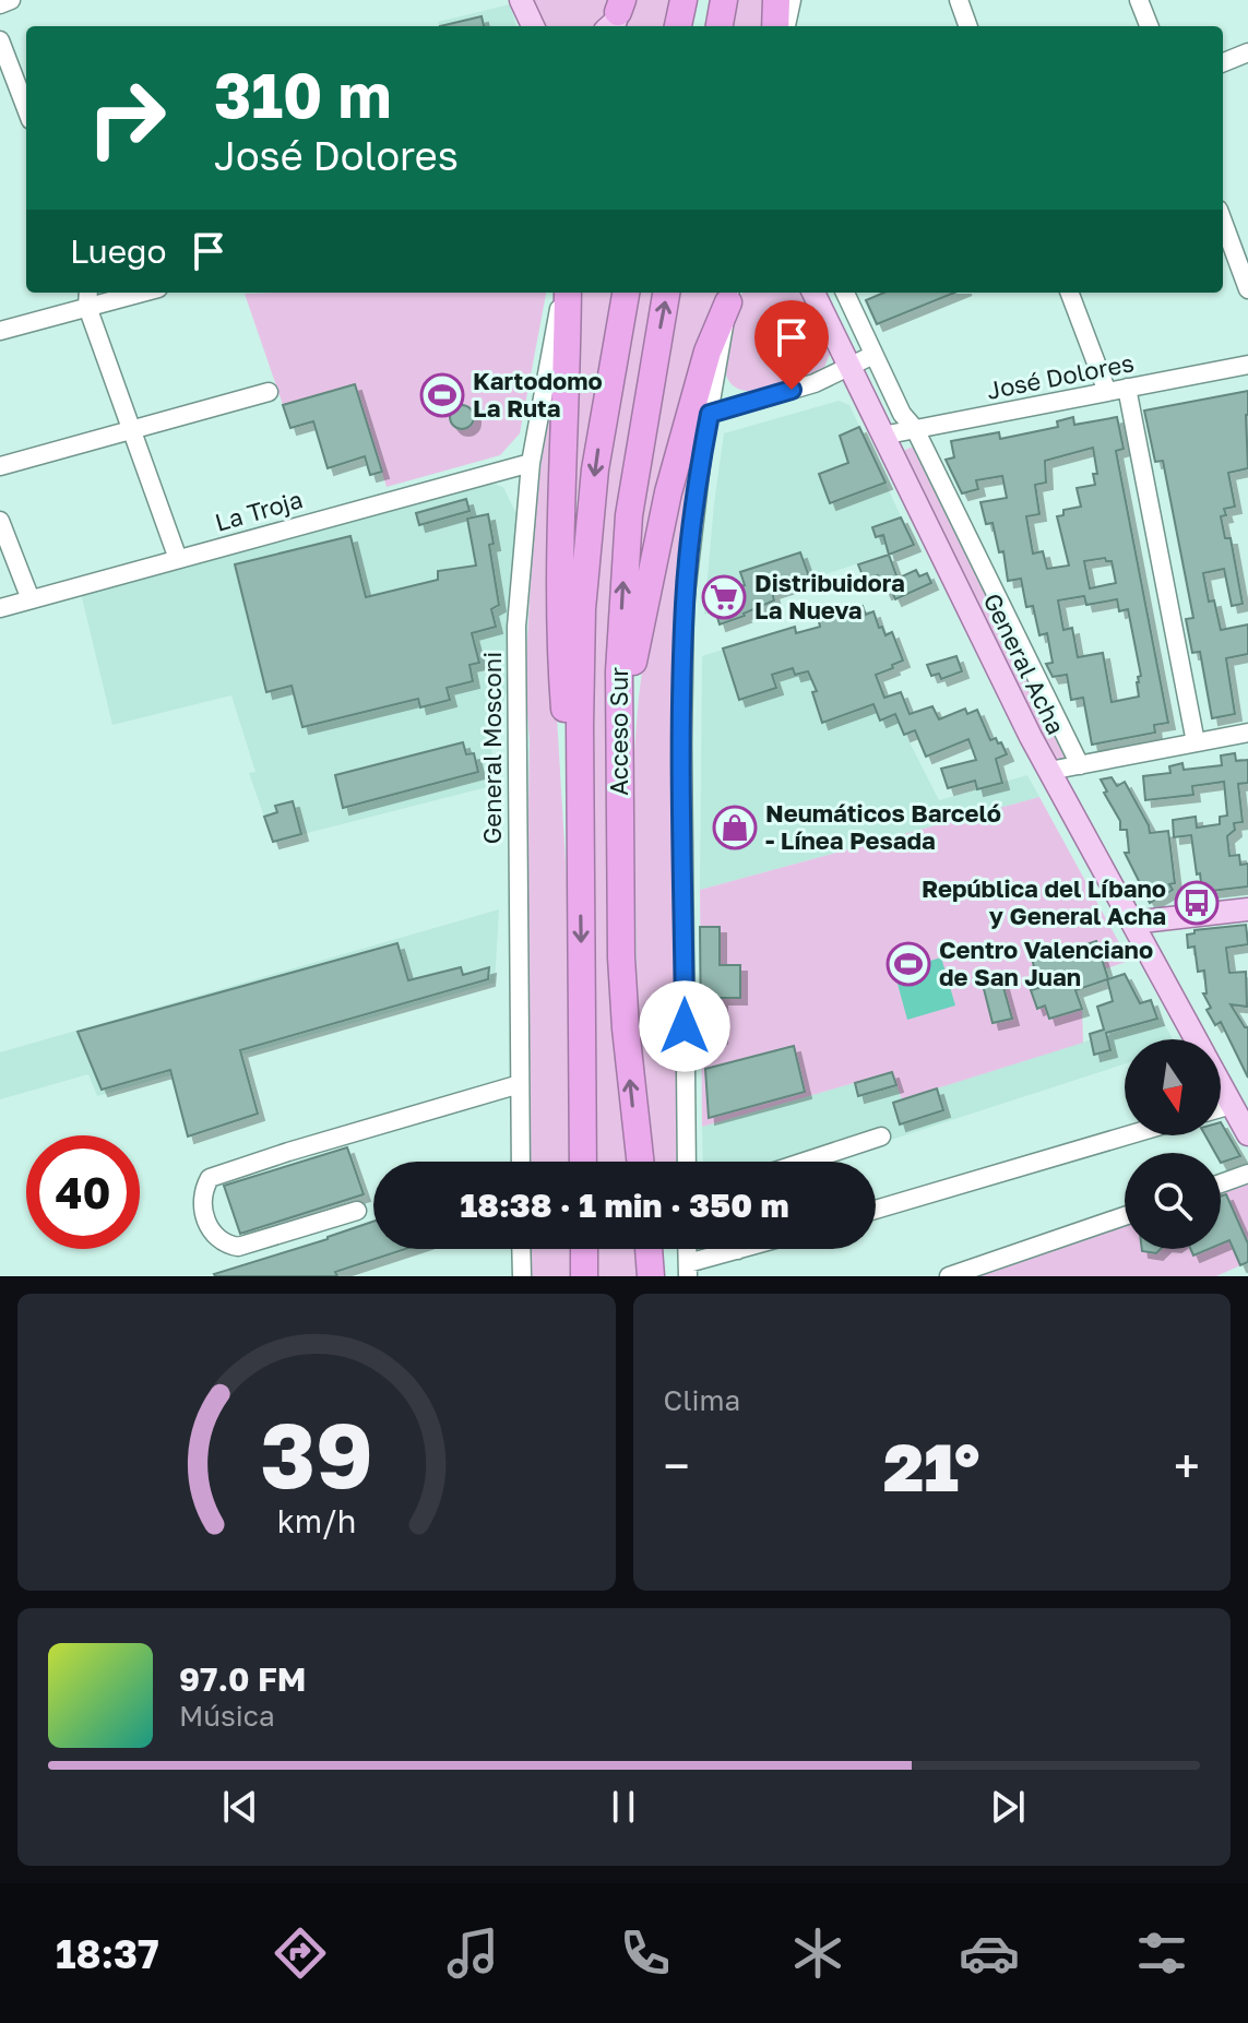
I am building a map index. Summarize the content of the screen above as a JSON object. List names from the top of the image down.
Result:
{
  "streets": {
    "highway": ["Acceso Sur"],
    "main road": ["General Acha"],
    "street": ["José Dolores", "La Troja", "General Mosconi"]
  },
  "crossings": [
    ["José Dolores", "General Acha"],
    ["La Troja", "General Mosconi"]
  ],
  "places": {
    "sports": ["Kartodomo La Ruta", "Centro Valenciano de San Juan"],
    "supermarket": ["Distribuidora La Nueva"],
    "shop": ["Neumáticos Barceló - Línea Pesada"],
    "bus stop": ["República del Líbano y General Acha"]
  },
  "north": "bottom",
  "page": {
    "turn": ["310 m", "José Dolores"],
    "then": "Luego",
    "limit": "40",
    "trip": "18:38 · 1 min · 350 m",
    "tile": "Clima",
    "heat": ["−", "21°", "+"],
    "song": ["97.0 FM", "Música"],
    "tabs": "18:37",
    "gauge": ["39", "km/h"]
  }
}
